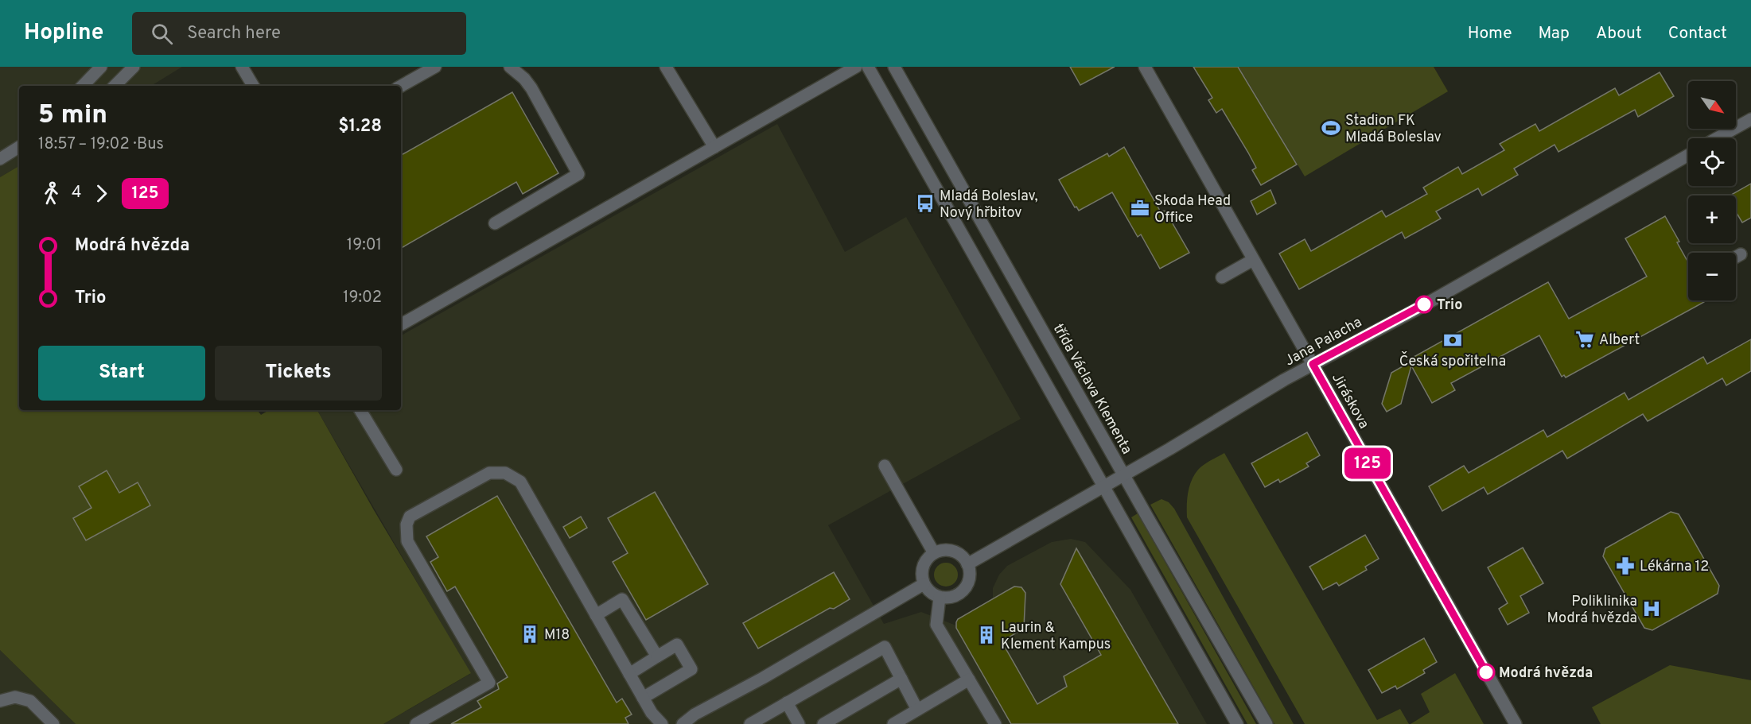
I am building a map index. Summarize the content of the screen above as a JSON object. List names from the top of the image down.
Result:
{
  "streets": {
    "street": ["Jana Palacha", "třída Václava Klementa", "Jiráskova"]
  },
  "crossings": [
    ["Jana Palacha", "třída Václava Klementa"],
    ["Jana Palacha", "Jiráskova"]
  ],
  "places": {
    "sports": ["Stadion FK Mladá Boleslav"],
    "bus stop": ["Mladá Boleslav, Nový hřbitov"],
    "office": ["Skoda Head Office"],
    "other": ["Trio", "Modrá hvězda"],
    "supermarket": ["Albert"],
    "bank": ["Česká spořitelna"],
    "pharmacy": ["Lékárna 12"],
    "hospital": ["Poliklinika Modrá hvězda"],
    "building": ["M18", "Laurin & Klement Kampus"]
  },
  "lines": ["bus line 125"],
  "north": "bottom right",
  "page": {
    "header": "Hopline",
    "search": "Search here",
    "nav": [
      "Home",
      "Map",
      "About",
      "Contact"
    ],
    "on_map": "125",
    "map_buttons": ["+", "−"],
    "heading": ["5 min", "18:57 – 19:02 · Bus", "$1.28"],
    "legs": ["4", "125"],
    "list": [
      {
        "name": "Modrá hvězda",
        "value": "19:01"
      },
      {
        "name": "Trio",
        "value": "19:02"
      }
    ],
    "buttons": ["Start", "Tickets"]
  }
}
